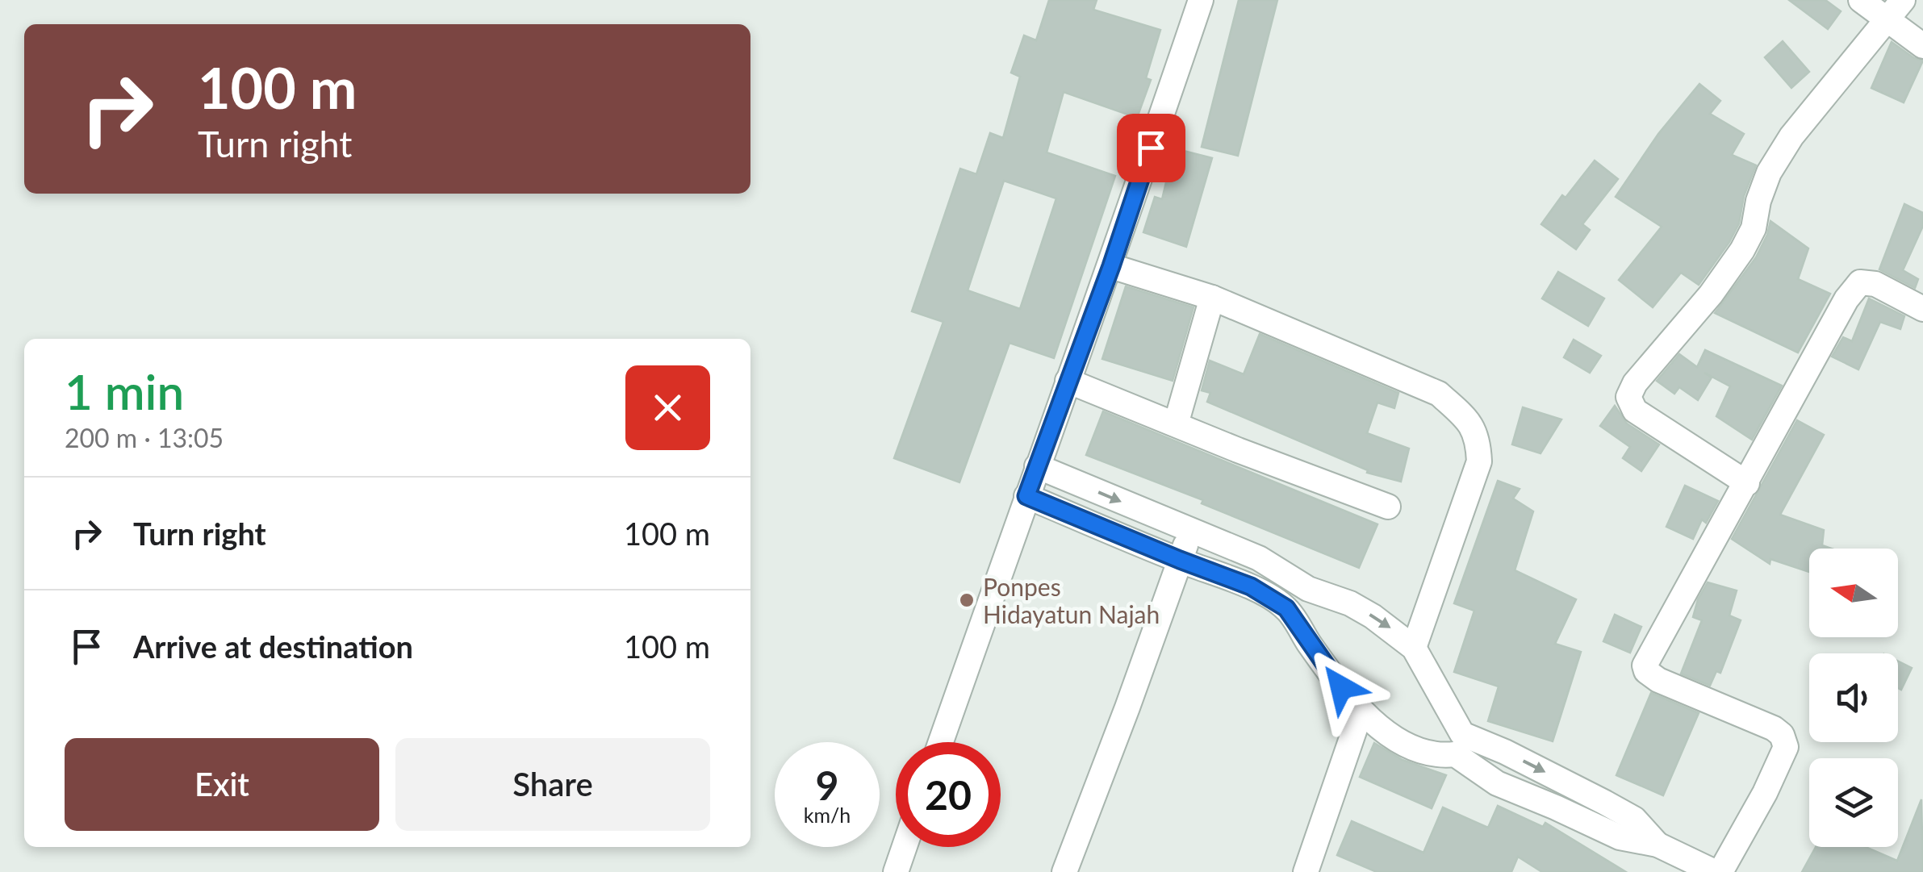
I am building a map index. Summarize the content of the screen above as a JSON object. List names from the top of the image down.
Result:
{
  "places": ["Ponpes Hidayatun Najah"],
  "north": "left",
  "page": {
    "turn": ["100 m", "Turn right"],
    "heading": ["1 min", "200 m · 13:05"],
    "list": [
      {
        "name": "Turn right",
        "value": "100 m"
      },
      {
        "name": "Arrive at destination",
        "value": "100 m"
      }
    ],
    "buttons": ["Exit", "Share"],
    "speed": "9 km/h",
    "limit": "20"
  }
}
